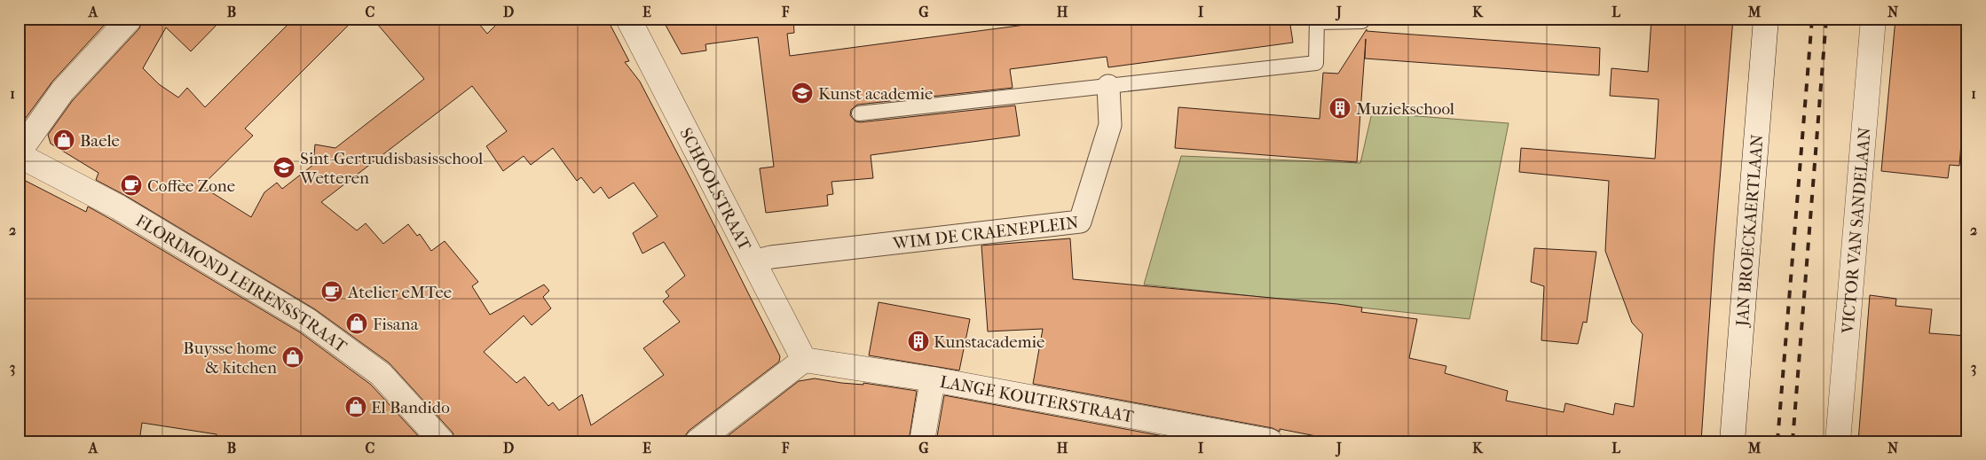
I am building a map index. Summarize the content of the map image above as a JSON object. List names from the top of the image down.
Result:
{
  "streets": {
    "street": [
      "SCHOOLSTRAAT",
      "WIM DE CRAENEPLEIN",
      "JAN BROECKAERTLAAN",
      "VICTOR VAN SANDELAAN",
      "FLORIMOND LEIRENSSTRAAT",
      "LANGE KOUTERSTRAAT"
    ]
  },
  "crossings": [
    ["SCHOOLSTRAAT", "WIM DE CRAENEPLEIN"],
    ["SCHOOLSTRAAT", "LANGE KOUTERSTRAAT"]
  ],
  "places": {
    "school or university": ["Kunst academie", "Sint-Gertrudisbasisschool Wetteren"],
    "building": ["Muziekschool", "Kunstacademie"],
    "shop": [
      "Baele",
      "Fisana",
      "Buysse home & kitchen",
      "El Bandido"
    ],
    "cafe": ["Coffee Zone", "Atelier eMTee"]
  },
  "grid": {
    "columns": [
      "A",
      "B",
      "C",
      "D",
      "E",
      "F",
      "G",
      "H",
      "I",
      "J",
      "K",
      "L",
      "M",
      "N"
    ],
    "rows": ["1", "2", "3"]
  }
}
